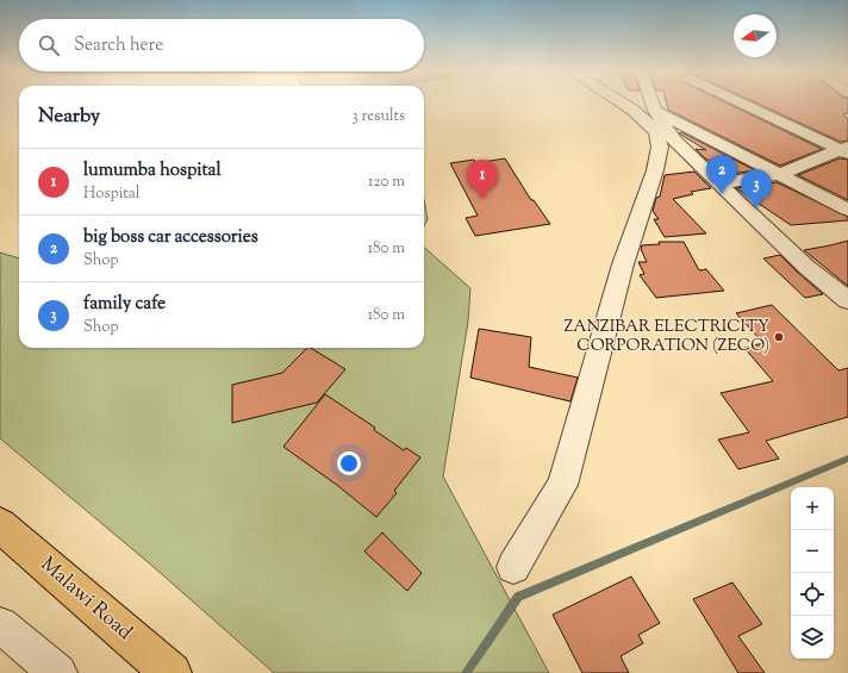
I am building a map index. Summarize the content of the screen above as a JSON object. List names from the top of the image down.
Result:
{
  "streets": {
    "main road": ["Malawi Road"]
  },
  "places": ["ZANZIBAR ELECTRICITY CORPORATION (ZECO)"],
  "north": "left",
  "page": {
    "search": "Search here",
    "heading": ["Nearby", "3 results"],
    "list": [
      {
        "mark": "1",
        "name": "lumumba hospital",
        "note": "Hospital",
        "value": "120 m"
      },
      {
        "mark": "2",
        "name": "big boss car accessories",
        "note": "Shop",
        "value": "180 m"
      },
      {
        "mark": "3",
        "name": "family cafe",
        "note": "Shop",
        "value": "180 m"
      }
    ],
    "pins": ["2", "1", "3"],
    "map_buttons": ["+", "−"]
  }
}
